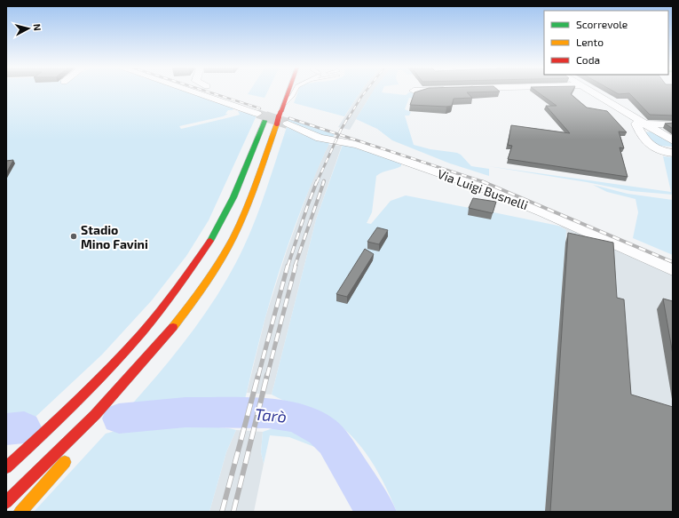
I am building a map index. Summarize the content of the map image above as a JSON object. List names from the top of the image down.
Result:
{
  "streets": {
    "street": ["Via Luigi Busnelli"]
  },
  "water": ["Tarò"],
  "places": ["Stadio Mino Favini"],
  "legend": ["Scorrevole", "Lento", "Coda"],
  "north": "right"
}
